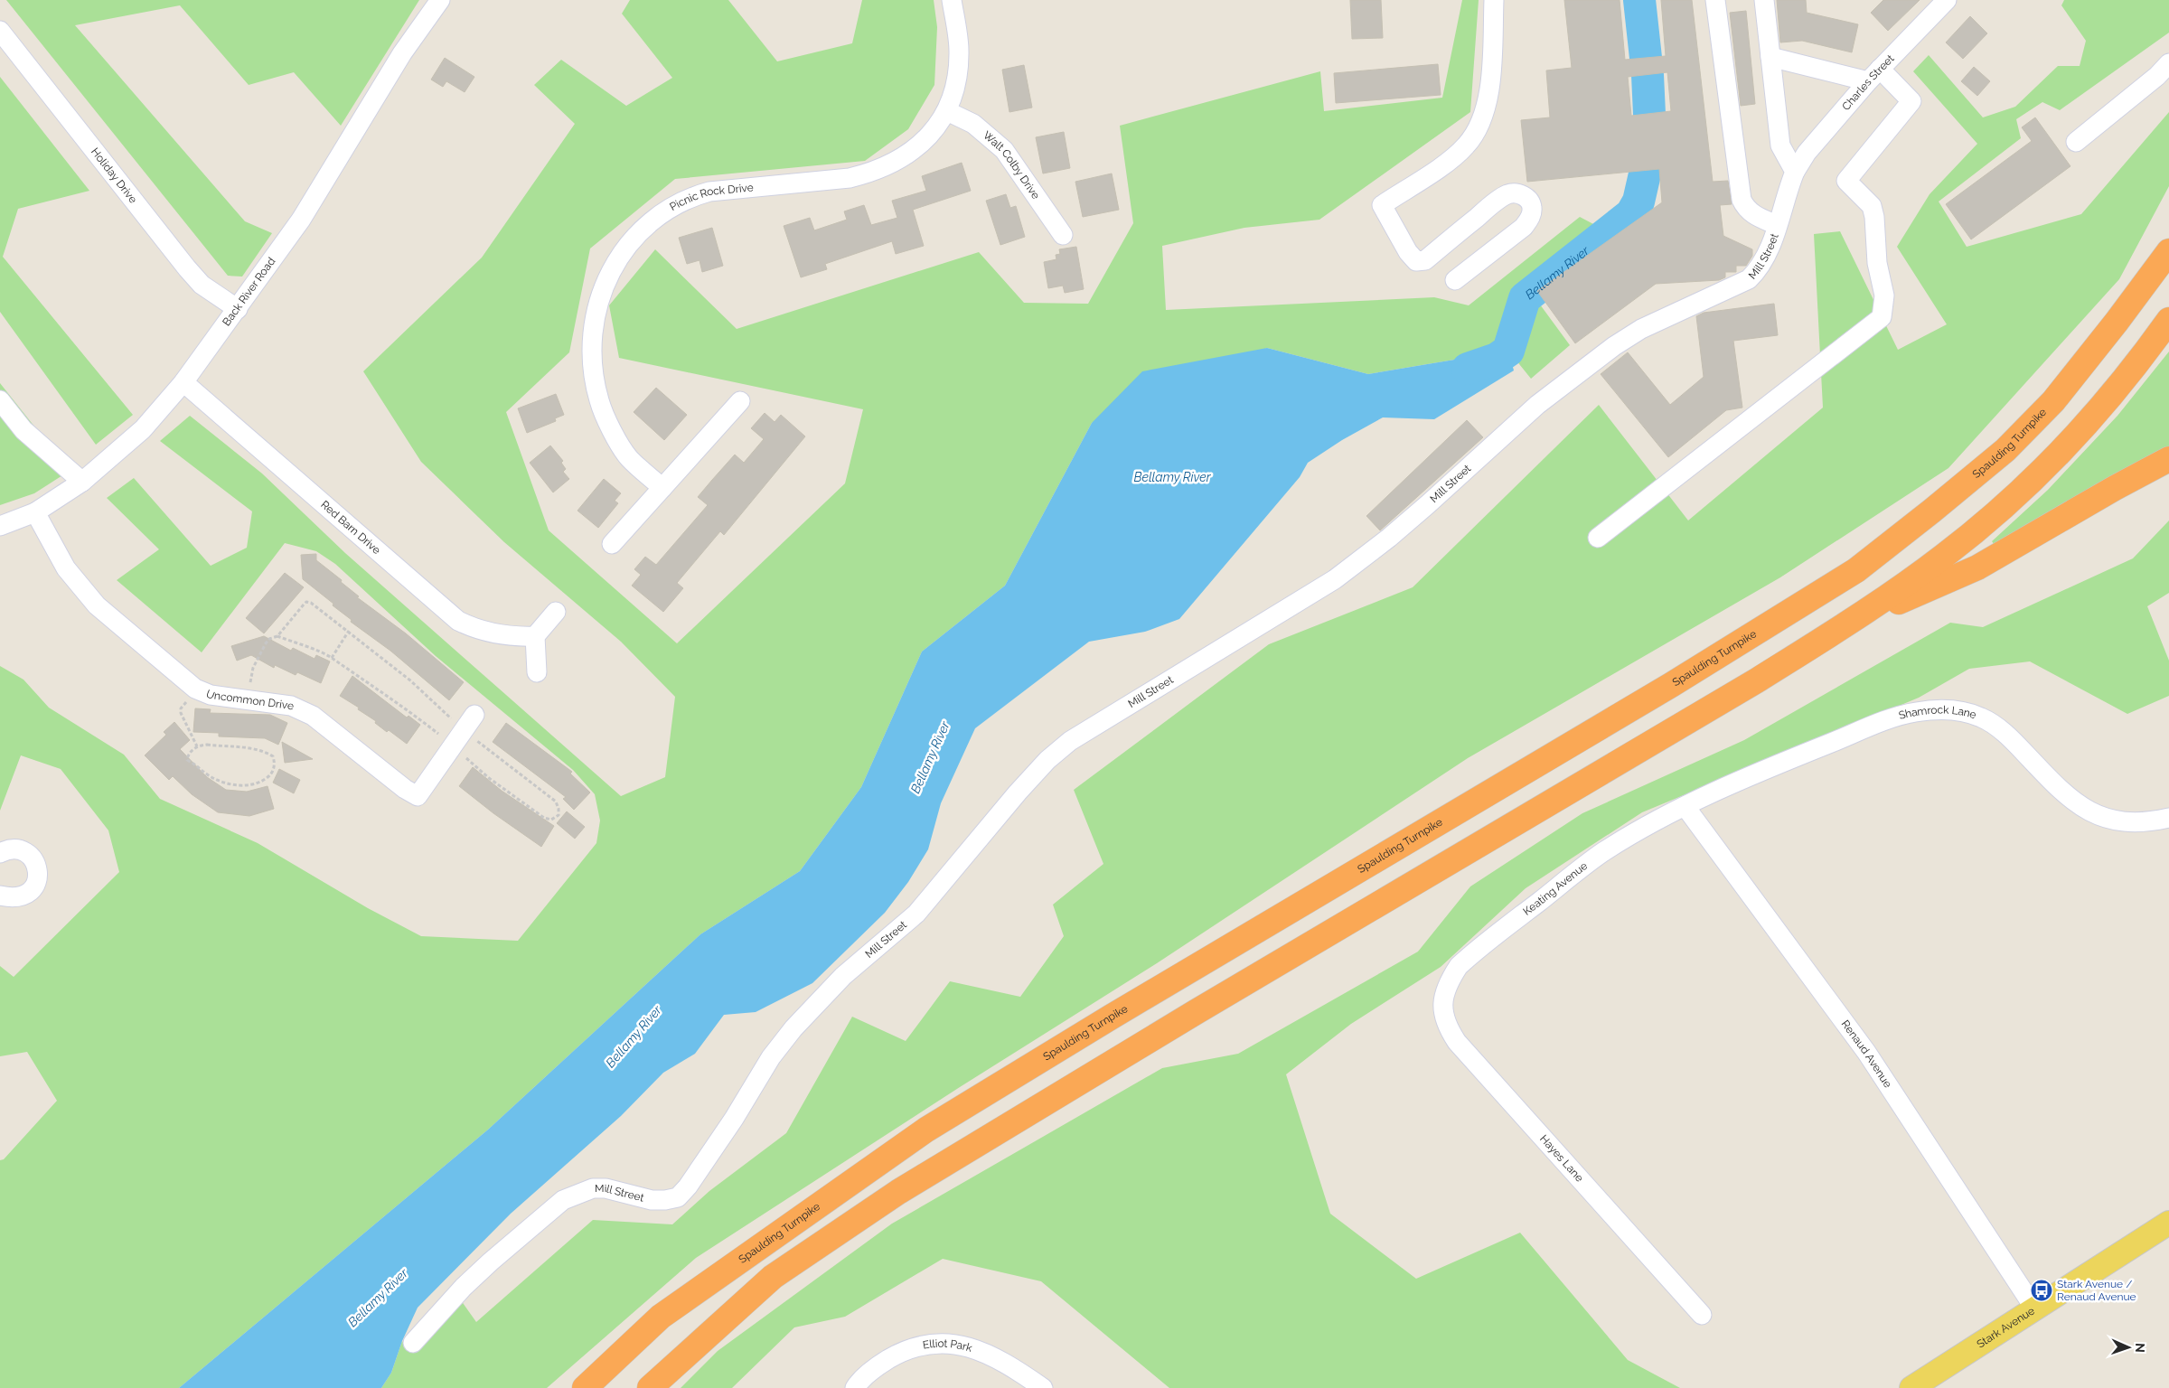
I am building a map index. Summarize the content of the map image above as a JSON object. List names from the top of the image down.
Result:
{
  "streets": {
    "highway": ["Spaulding Turnpike"],
    "main road": ["Stark Avenue"],
    "street": [
      "Charles Street",
      "Walt Colby Drive",
      "Holiday Drive",
      "Picnic Rock Drive",
      "Mill Street",
      "Back River Road",
      "Red Barn Drive",
      "Uncommon Drive",
      "Shamrock Lane",
      "Keating Avenue",
      "Renaud Avenue",
      "Hayes Lane",
      "Elliot Park"
    ]
  },
  "crossings": [
    ["Charles Street", "Mill Street"],
    ["Walt Colby Drive", "Picnic Rock Drive"],
    ["Holiday Drive", "Back River Road"],
    ["Back River Road", "Red Barn Drive"],
    ["Back River Road", "Uncommon Drive"],
    ["Shamrock Lane", "Keating Avenue"],
    ["Shamrock Lane", "Renaud Avenue"],
    ["Keating Avenue", "Renaud Avenue"],
    ["Keating Avenue", "Hayes Lane"],
    ["Renaud Avenue", "Stark Avenue"]
  ],
  "water": ["Bellamy River"],
  "places": {
    "bus stop": ["Stark Avenue / Renaud Avenue"]
  },
  "north": "right"
}
